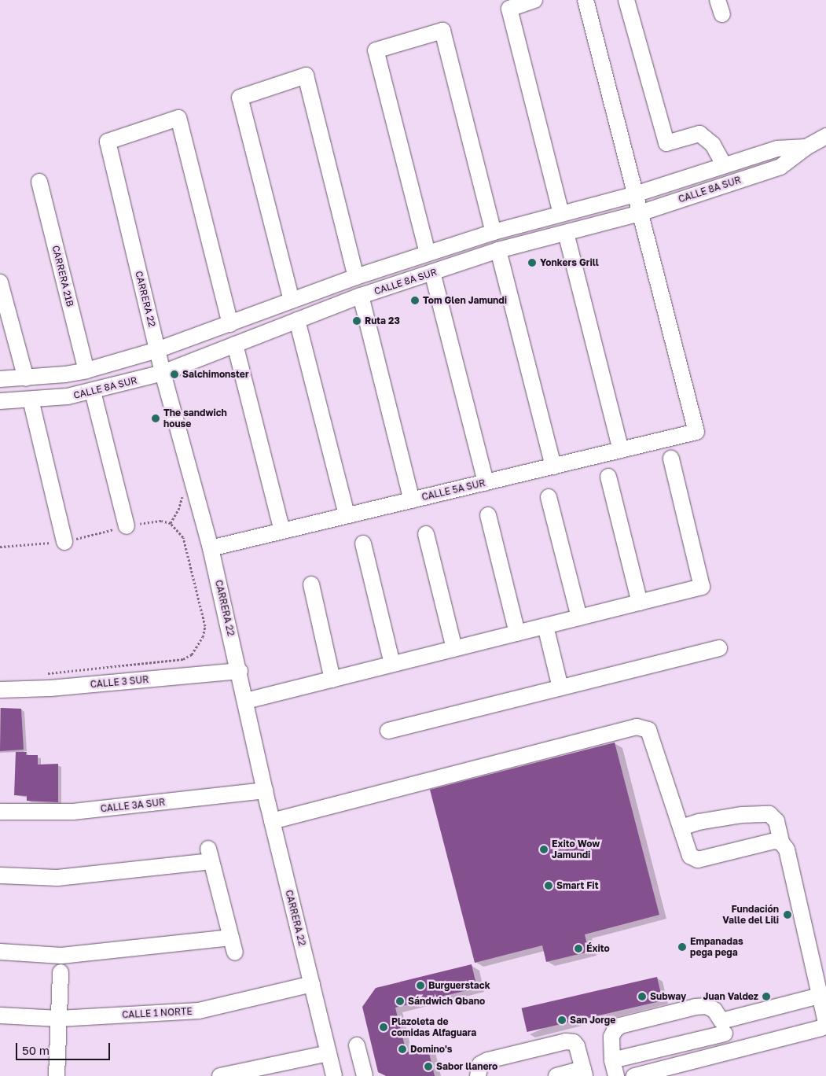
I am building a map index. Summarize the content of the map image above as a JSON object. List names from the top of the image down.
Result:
{
  "streets": {
    "street": [
      "CALLE 8A SUR",
      "CARRERA 21B",
      "CARRERA 22",
      "CALLE 5A SUR",
      "CALLE 3 SUR",
      "CALLE 3A SUR",
      "CALLE 1 NORTE"
    ]
  },
  "crossings": [
    ["CALLE 8A SUR", "CARRERA 21B"],
    ["CALLE 8A SUR", "CARRERA 22"],
    ["CALLE 8A SUR", "CALLE 5A SUR"],
    ["CARRERA 22", "CALLE 5A SUR"],
    ["CARRERA 22", "CALLE 3 SUR"],
    ["CARRERA 22", "CALLE 3A SUR"],
    ["CARRERA 22", "CALLE 1 NORTE"]
  ],
  "places": [
    "Yonkers Grill",
    "Tom Glen Jamundi",
    "Ruta 23",
    "Salchimonster",
    "The sandwich house",
    "Exito Wow Jamundi",
    "Smart Fit",
    "Fundación Valle del Lili",
    "Empanadas pega pega",
    "Éxito",
    "Burguerstack",
    "Subway",
    "Juan Valdez",
    "Sándwich Qbano",
    "San Jorge",
    "Plazoleta de comidas Alfaguara",
    "Domino's",
    "Sabor llanero"
  ],
  "scale_bar": "50 m"
}
